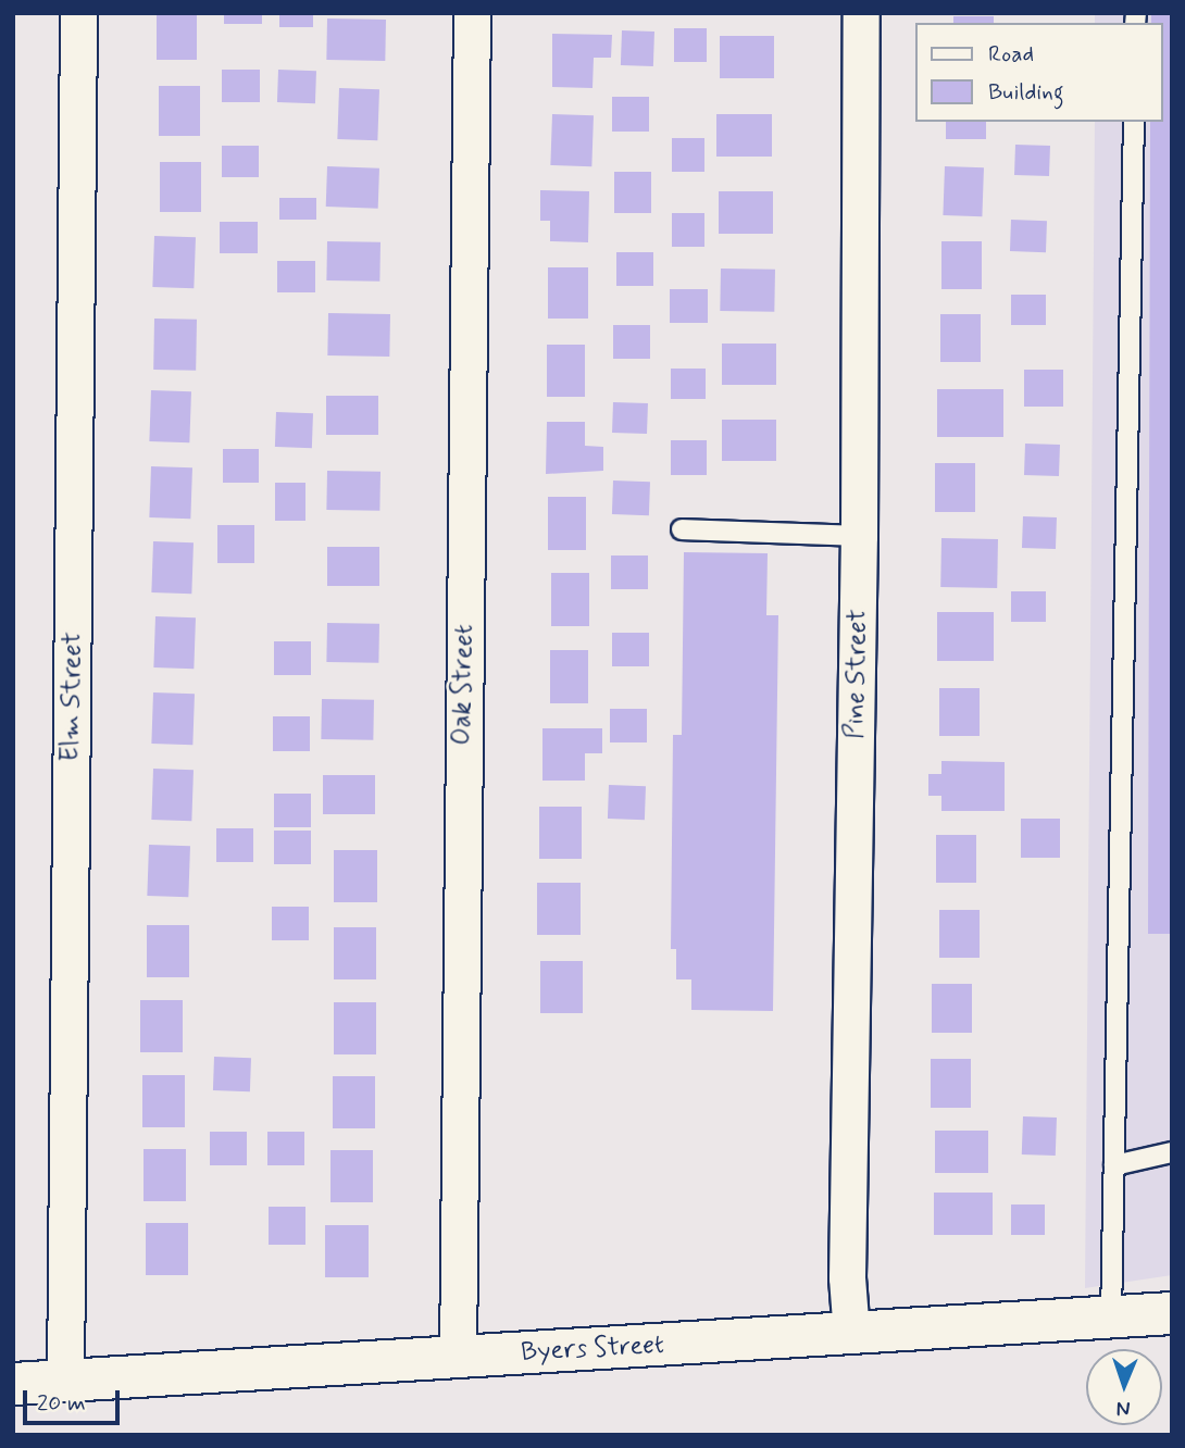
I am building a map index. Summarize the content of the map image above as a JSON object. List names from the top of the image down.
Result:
{
  "streets": {
    "street": [
      "Pine Street",
      "Oak Street",
      "Elm Street",
      "Byers Street"
    ]
  },
  "crossings": [
    ["Pine Street", "Byers Street"],
    ["Oak Street", "Byers Street"],
    ["Elm Street", "Byers Street"]
  ],
  "legend": ["Road", "Building"],
  "scale_bar": "20 m",
  "north": "bottom"
}
